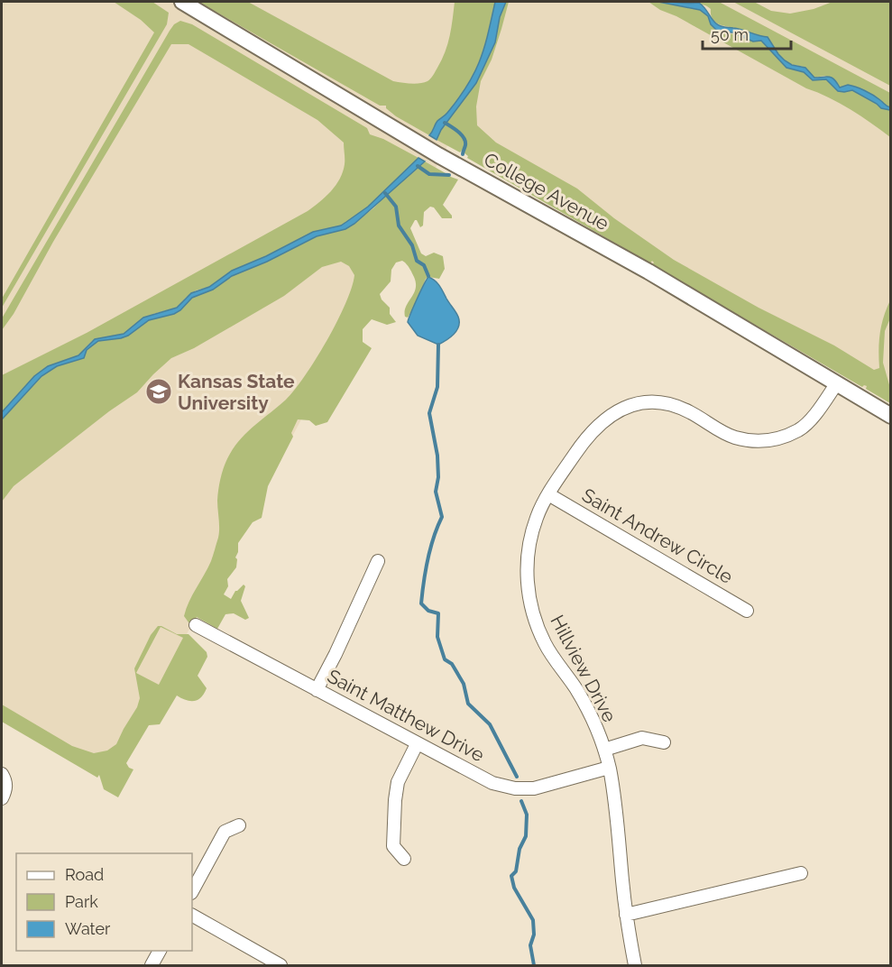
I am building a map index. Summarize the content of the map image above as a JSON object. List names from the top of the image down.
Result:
{
  "streets": {
    "street": [
      "College Avenue",
      "Saint Andrew Circle",
      "Hillview Drive",
      "Saint Matthew Drive"
    ]
  },
  "crossings": [
    ["College Avenue", "Hillview Drive"],
    ["Saint Andrew Circle", "Hillview Drive"],
    ["Hillview Drive", "Saint Matthew Drive"]
  ],
  "places": {
    "school or university": ["Kansas State University"]
  },
  "legend": ["Road", "Park", "Water"],
  "scale_bar": "50 m"
}
